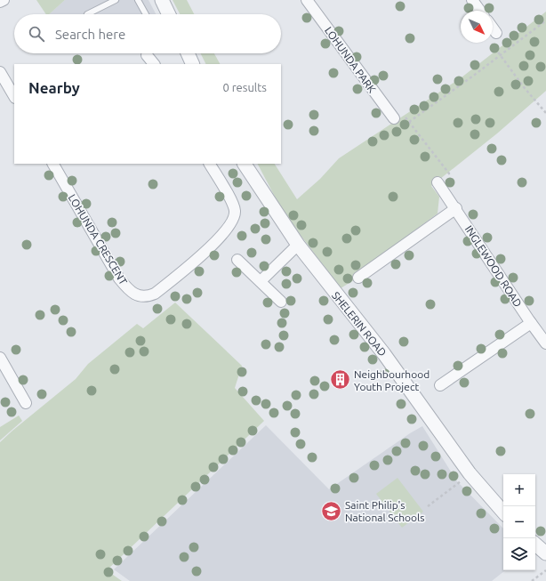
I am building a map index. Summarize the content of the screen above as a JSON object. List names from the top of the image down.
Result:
{
  "streets": {
    "street": [
      "LOHUNDA PARK",
      "LOHUNDA CRESCENT",
      "INGLEWOOD ROAD",
      "SHELERIN ROAD"
    ]
  },
  "places": {
    "building": ["Neighbourhood Youth Project"],
    "school or university": ["Saint Philip's National Schools"]
  },
  "north": "bottom right",
  "page": {
    "search": "Search here",
    "heading": ["Nearby", "0 results"],
    "map_buttons": ["+", "−"]
  }
}
